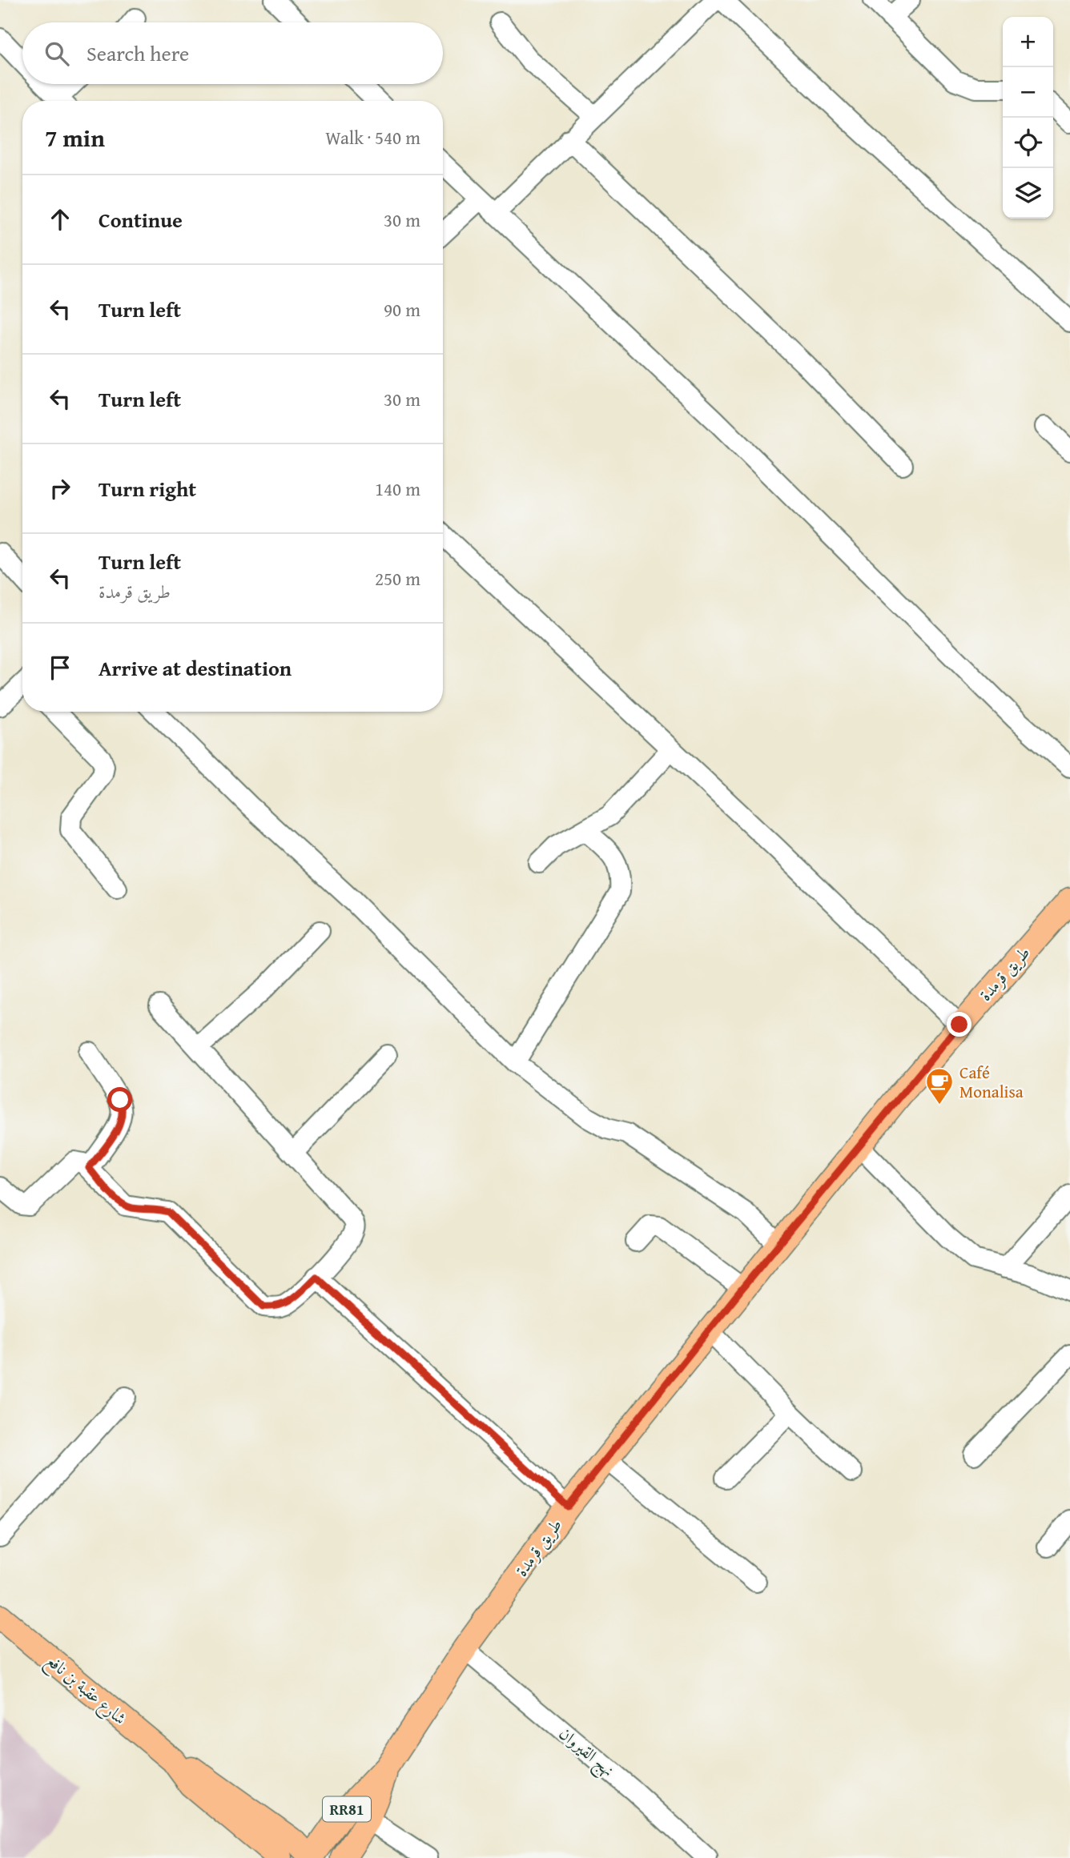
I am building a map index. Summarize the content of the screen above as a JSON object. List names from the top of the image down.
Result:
{
  "streets": {
    "main road": ["طريق قرمدة", "شارع عقبة بن نافع", "RR81"],
    "street": ["نهج القيروان"]
  },
  "crossings": [
    ["طريق قرمدة", "شارع عقبة بن نافع"],
    ["طريق قرمدة", "نهج القيروان"]
  ],
  "places": {
    "cafe": ["Café Monalisa"]
  },
  "page": {
    "map_buttons": ["+", "−"],
    "search": "Search here",
    "heading": ["7 min", "Walk · 540 m"],
    "list": [
      ["Continue", "30 m"],
      ["Turn left", "90 m"],
      ["Turn left", "30 m"],
      ["Turn right", "140 m"],
      ["Turn left", "طريق قرمدة", "250 m"],
      "Arrive at destination"
    ]
  }
}
